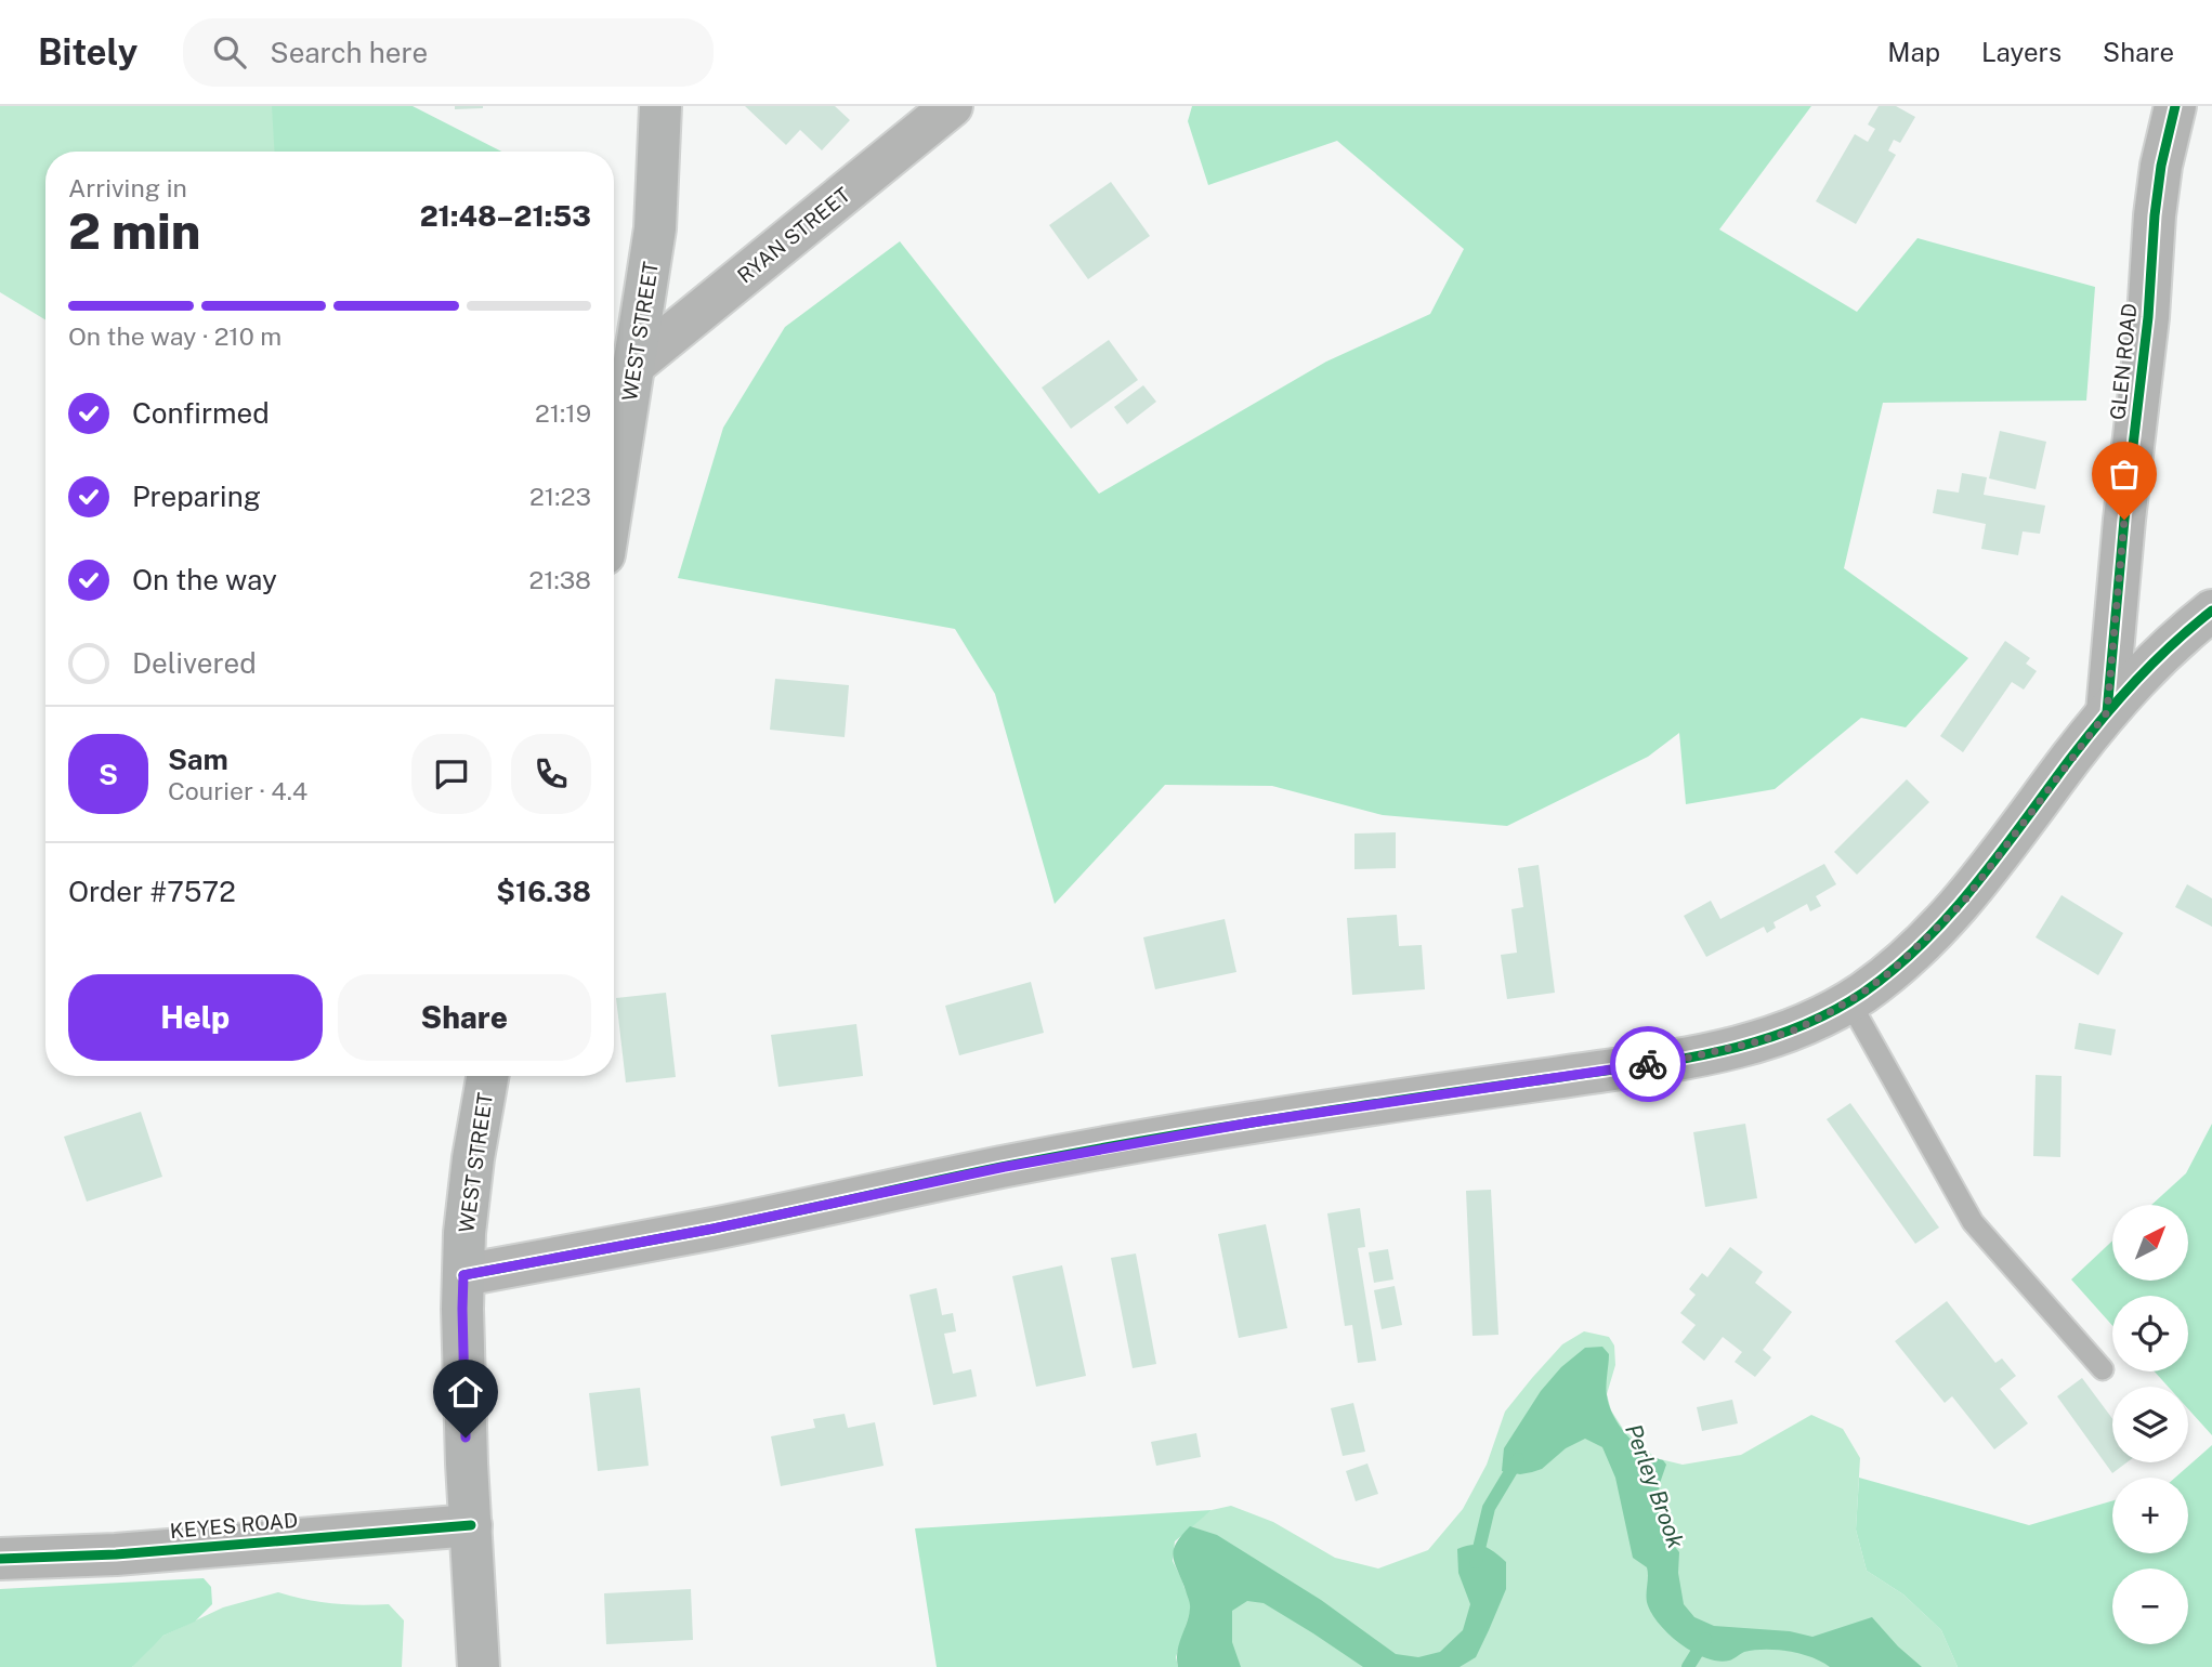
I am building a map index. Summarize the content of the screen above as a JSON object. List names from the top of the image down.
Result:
{
  "streets": {
    "main road": ["WEST STREET"],
    "street": ["RYAN STREET", "GLEN ROAD", "KEYES ROAD"]
  },
  "crossings": [
    ["RYAN STREET", "WEST STREET"],
    ["WEST STREET", "KEYES ROAD"]
  ],
  "water": ["Perley Brook"],
  "north": "top right",
  "page": {
    "header": "Bitely",
    "search": "Search here",
    "nav": ["Map", "Layers", "Share"],
    "heading": ["2 min", "Arriving in", "21:48–21:53"],
    "panel": [
      "Sam",
      "Courier · 4.4",
      "Order #7572",
      "$16.38"
    ],
    "bar": "On the way · 210 m",
    "list": [
      ["Confirmed", "21:19"],
      ["Preparing", "21:23"],
      ["On the way", "21:38"],
      "Delivered"
    ],
    "round": "S",
    "buttons": ["Help", "Share"],
    "map_buttons": ["+", "−"]
  }
}
